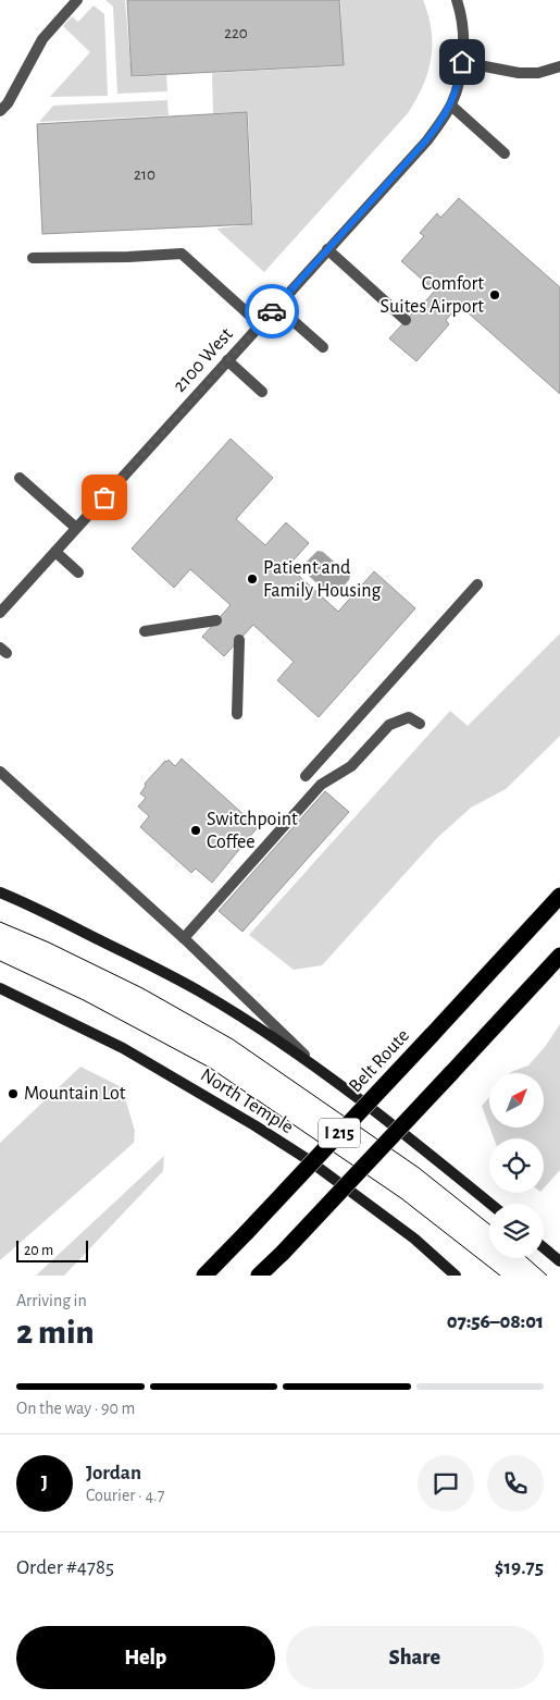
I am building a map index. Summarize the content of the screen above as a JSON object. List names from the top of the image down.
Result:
{
  "streets": {
    "highway": ["Belt Route", "I 215"],
    "main road": ["North Temple"],
    "street": ["2100 West"]
  },
  "places": [
    "Comfort Suites Airport",
    "Patient and Family Housing",
    "Switchpoint Coffee",
    "Mountain Lot"
  ],
  "house_numbers": ["220", "210"],
  "scale_bar": "20 m",
  "north": "top right",
  "page": {
    "scale": "20 m",
    "heading": ["2 min", "Arriving in", "07:56–08:01"],
    "panel": [
      "Jordan",
      "Courier · 4.7",
      "Order #4785",
      "$19.75"
    ],
    "bar": "On the way · 90 m",
    "round": "J",
    "buttons": ["Help", "Share"]
  }
}
